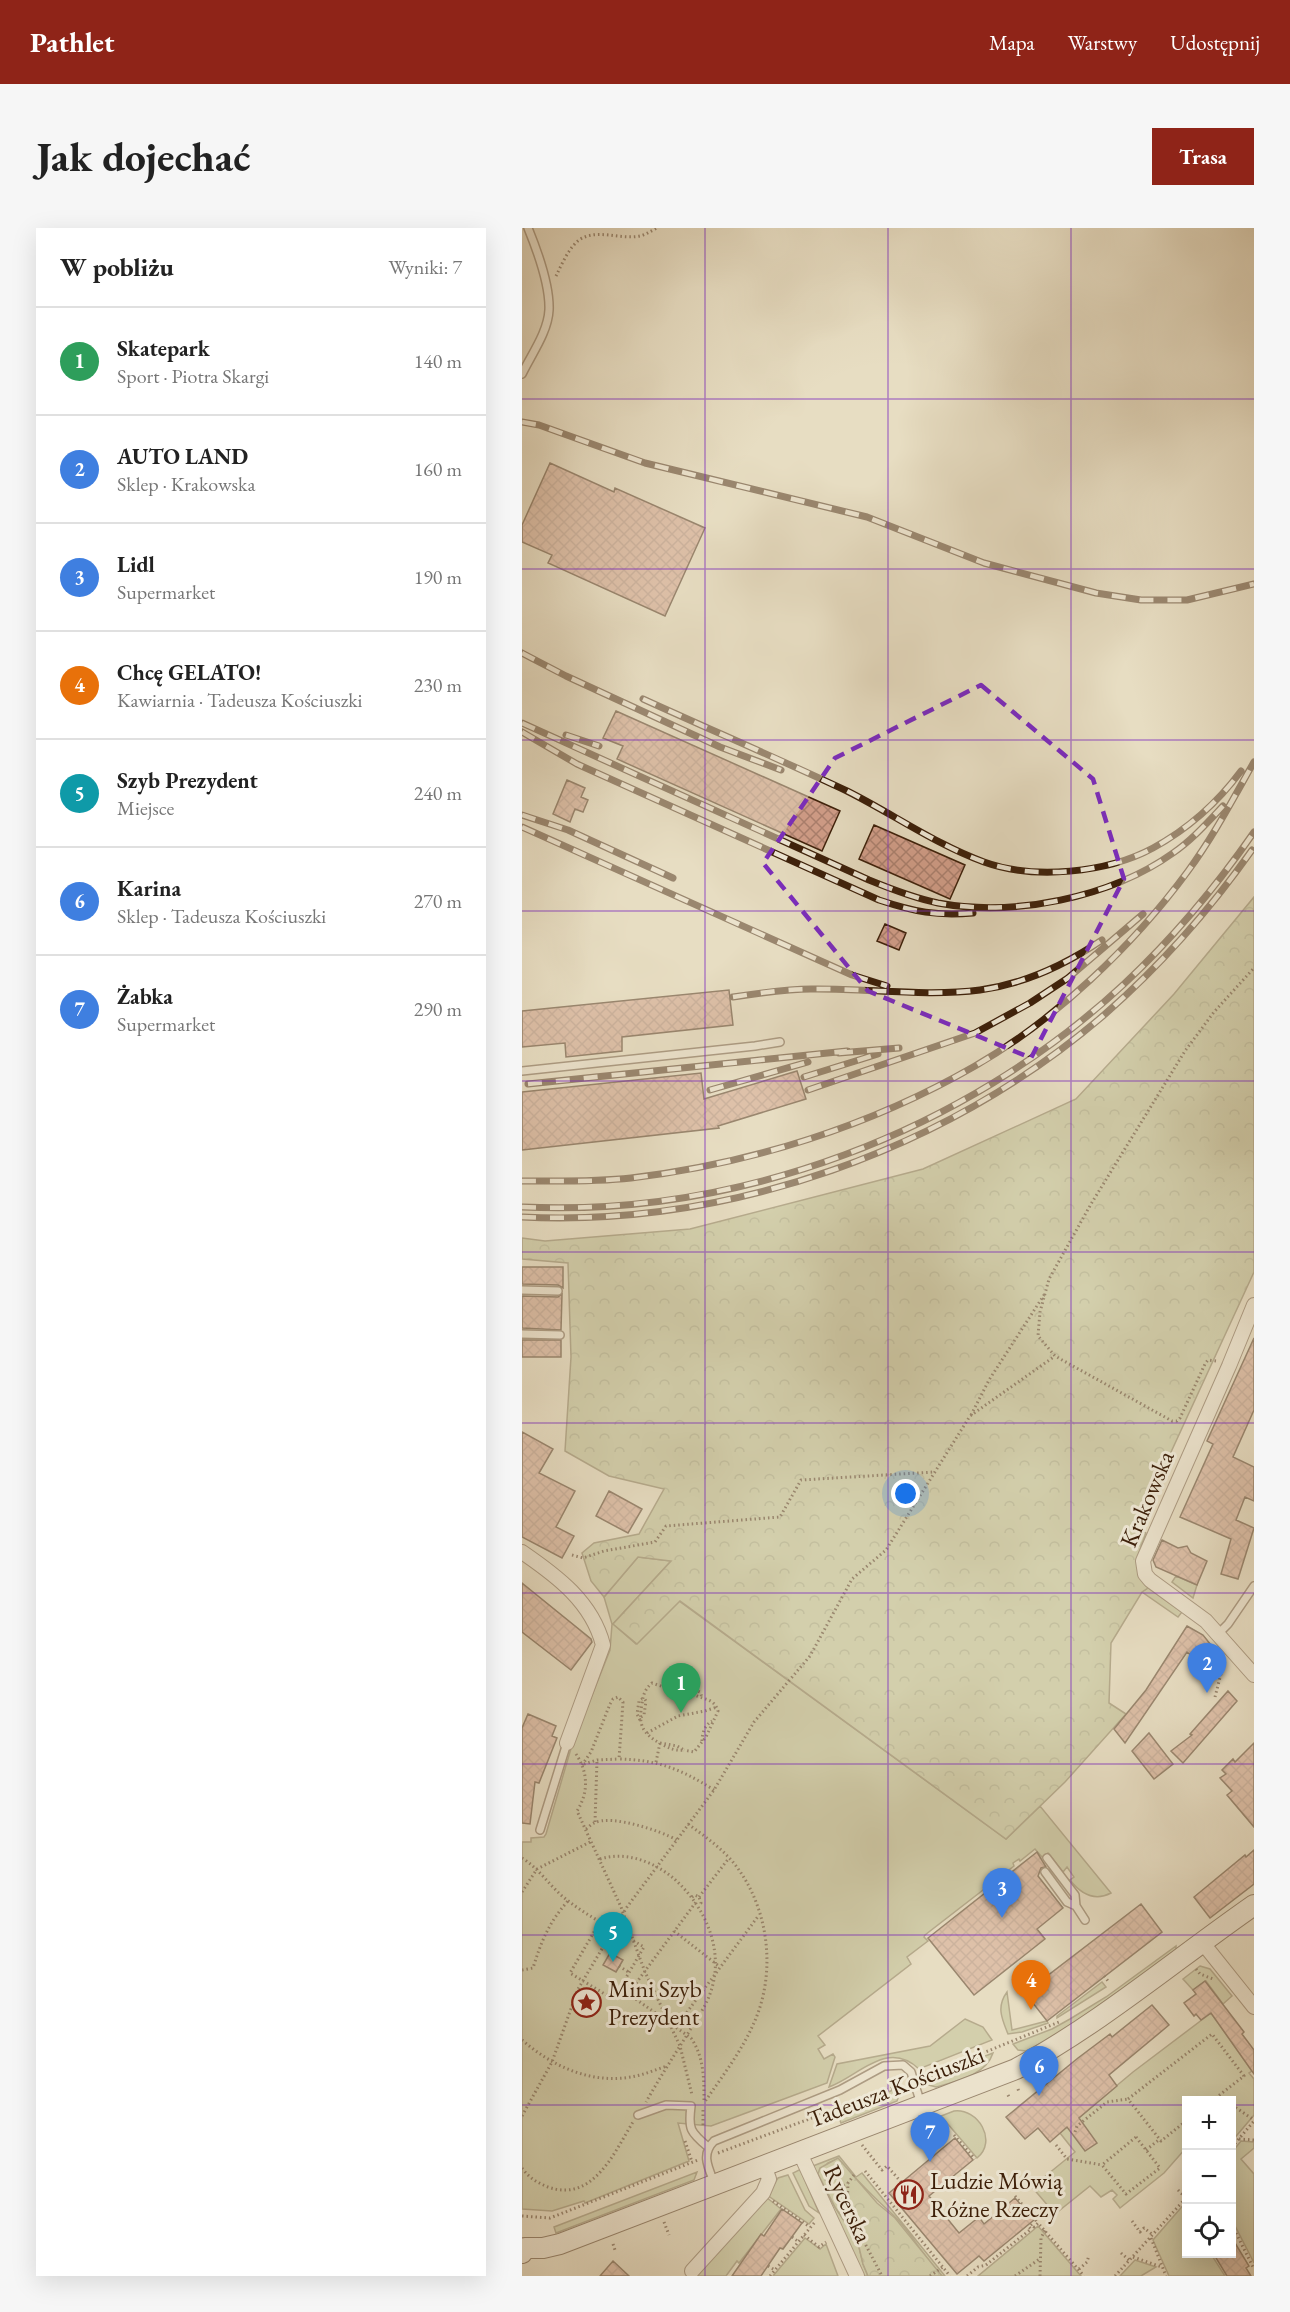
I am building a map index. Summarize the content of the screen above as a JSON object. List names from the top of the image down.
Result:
{
  "streets": {
    "street": ["Krakowska", "Tadeusza Kościuszki", "Rycerska"]
  },
  "crossings": [
    ["Tadeusza Kościuszki", "Rycerska"]
  ],
  "places": {
    "place": ["Mini Szyb Prezydent"],
    "restaurant": ["Ludzie Mówią Różne Rzeczy"]
  },
  "page": {
    "header": "Pathlet",
    "nav": ["Mapa", "Warstwy", "Udostępnij"],
    "buttons": "Trasa",
    "title": "Jak dojechać",
    "heading": ["W pobliżu", "Wyniki: 7"],
    "list": [
      {
        "mark": "1",
        "name": "Skatepark",
        "note": "Sport · Piotra Skargi",
        "value": "140 m"
      },
      {
        "mark": "2",
        "name": "AUTO LAND",
        "note": "Sklep · Krakowska",
        "value": "160 m"
      },
      {
        "mark": "3",
        "name": "Lidl",
        "note": "Supermarket",
        "value": "190 m"
      },
      {
        "mark": "4",
        "name": "Chcę GELATO!",
        "note": "Kawiarnia · Tadeusza Kościuszki",
        "value": "230 m"
      },
      {
        "mark": "5",
        "name": "Szyb Prezydent",
        "note": "Miejsce",
        "value": "240 m"
      },
      {
        "mark": "6",
        "name": "Karina",
        "note": "Sklep · Tadeusza Kościuszki",
        "value": "270 m"
      },
      {
        "mark": "7",
        "name": "Żabka",
        "note": "Supermarket",
        "value": "290 m"
      }
    ],
    "pins": [
      "2",
      "1",
      "3",
      "5",
      "4",
      "6",
      "7"
    ],
    "map_buttons": ["+", "−"]
  }
}
